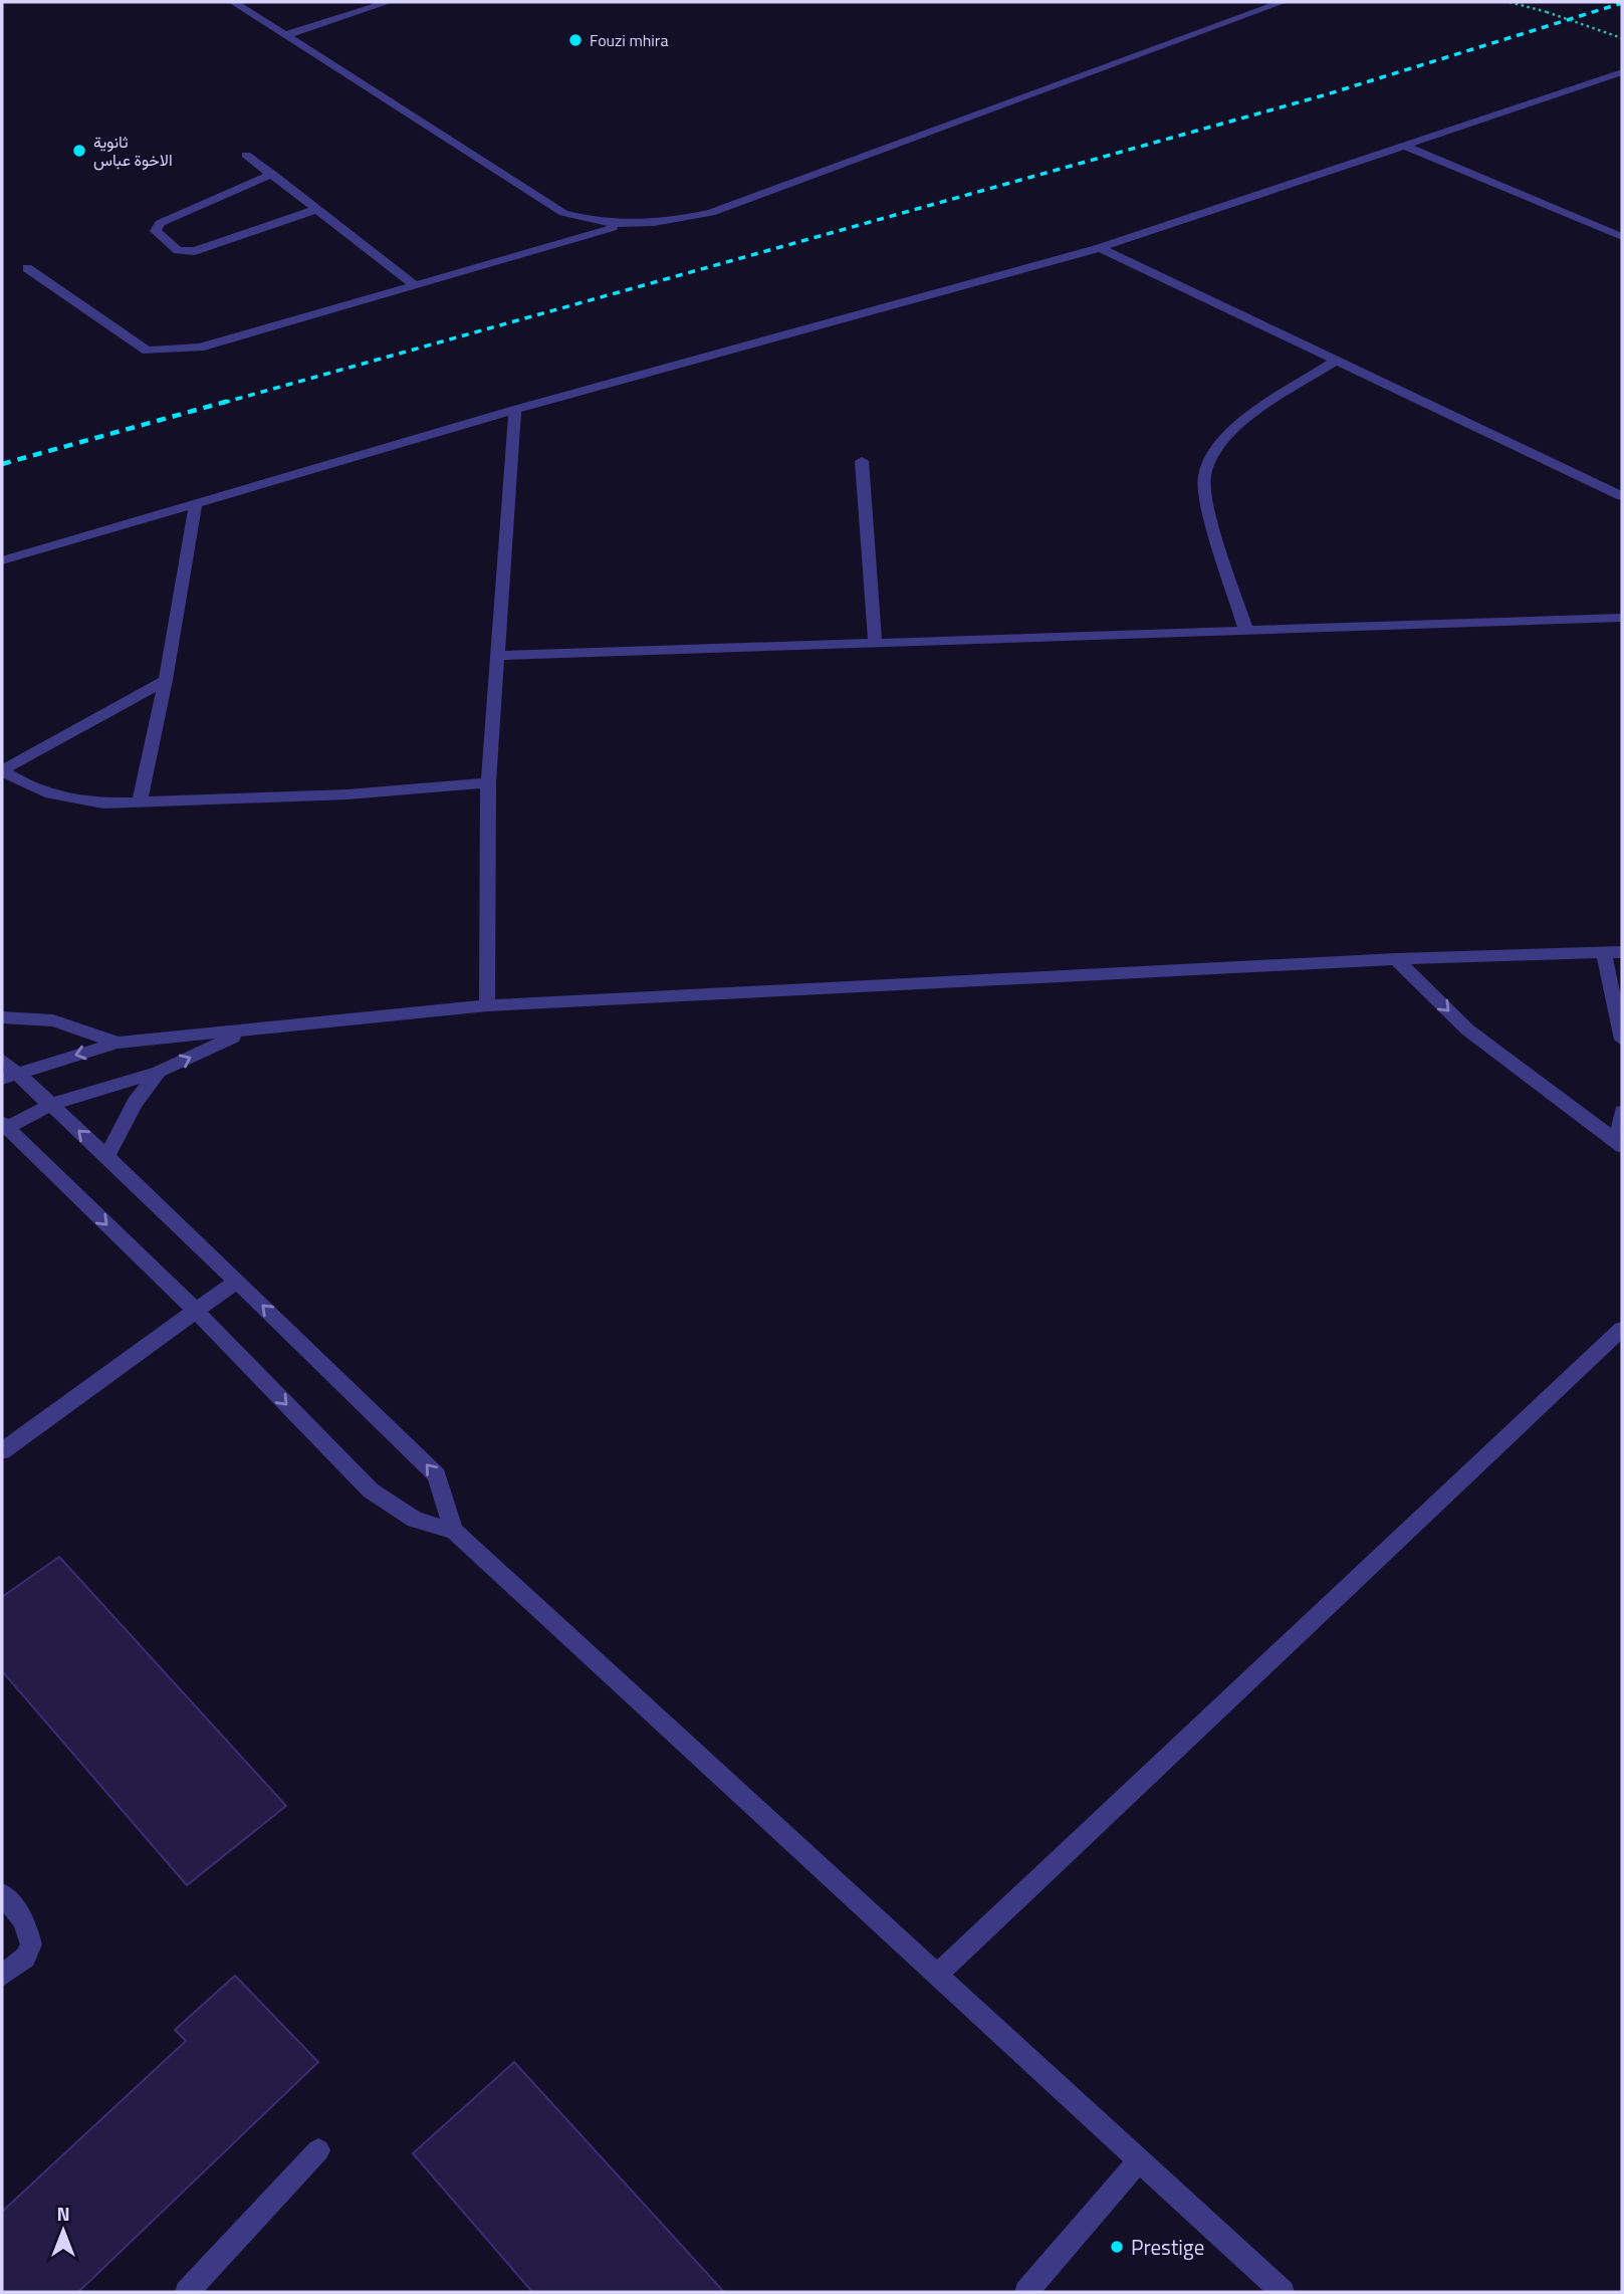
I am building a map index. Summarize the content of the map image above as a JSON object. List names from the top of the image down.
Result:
{
  "places": ["Fouzi mhira", "ثانوية الاخوة عباس", "Prestige"],
  "north": "top"
}
